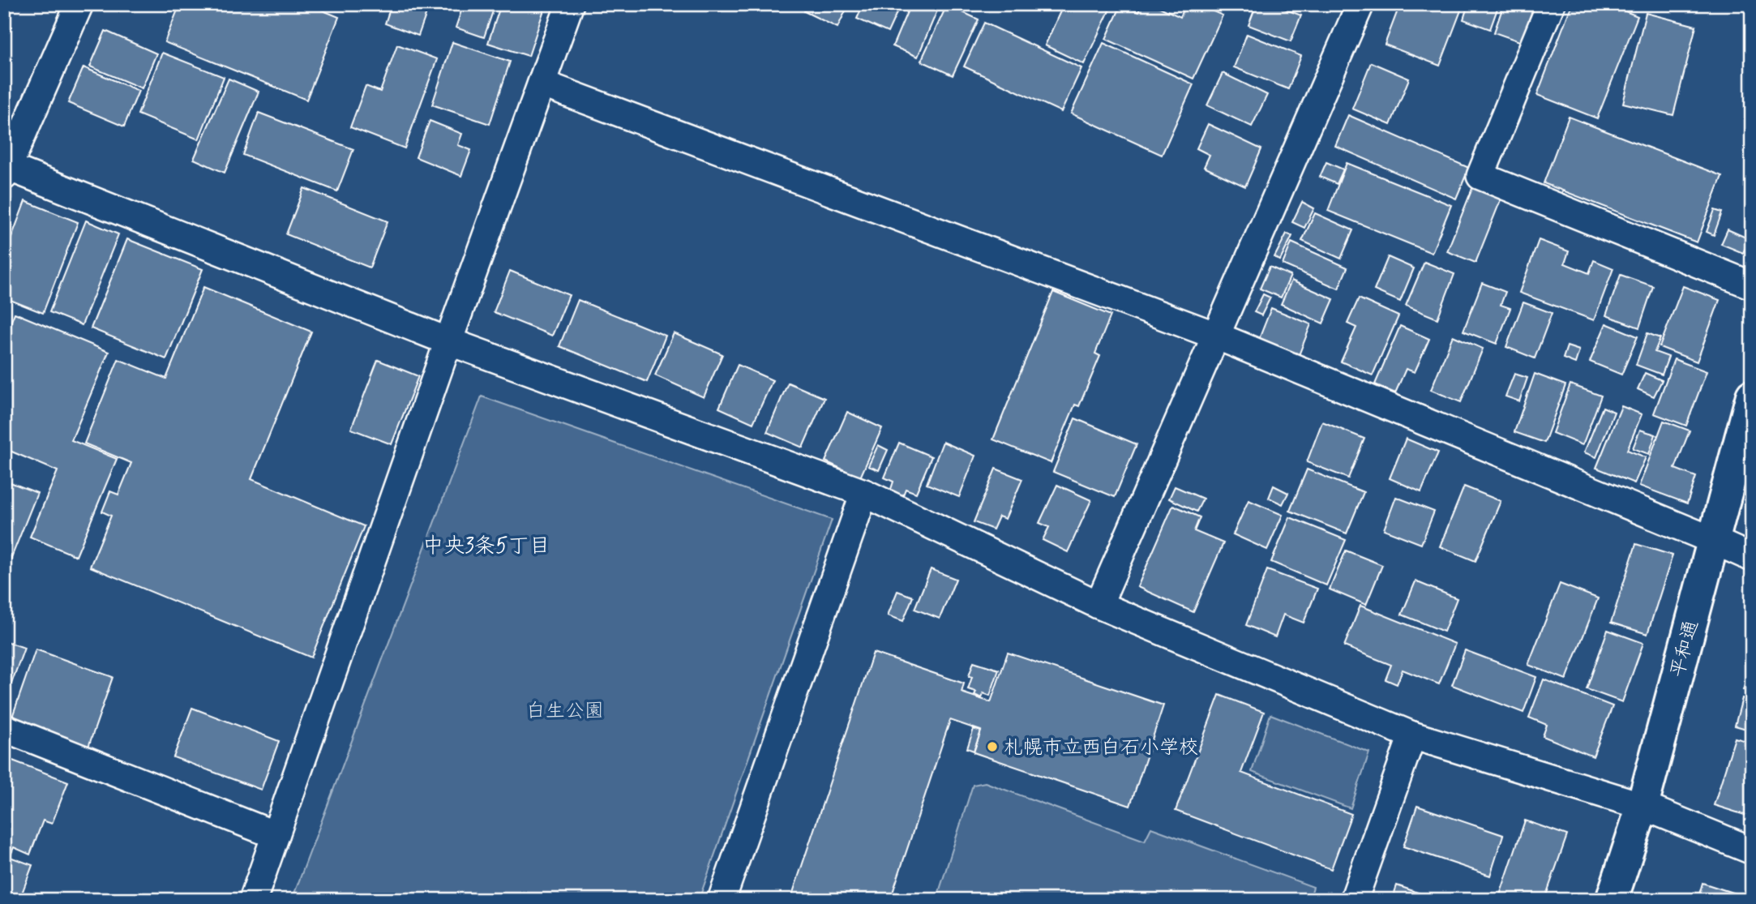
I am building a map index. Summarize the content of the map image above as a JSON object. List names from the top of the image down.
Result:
{
  "streets": {
    "street": ["平和通"]
  },
  "districts": ["中央3条5丁目"],
  "parks": ["白生公園"],
  "places": ["札幌市立西白石小学校"]
}
